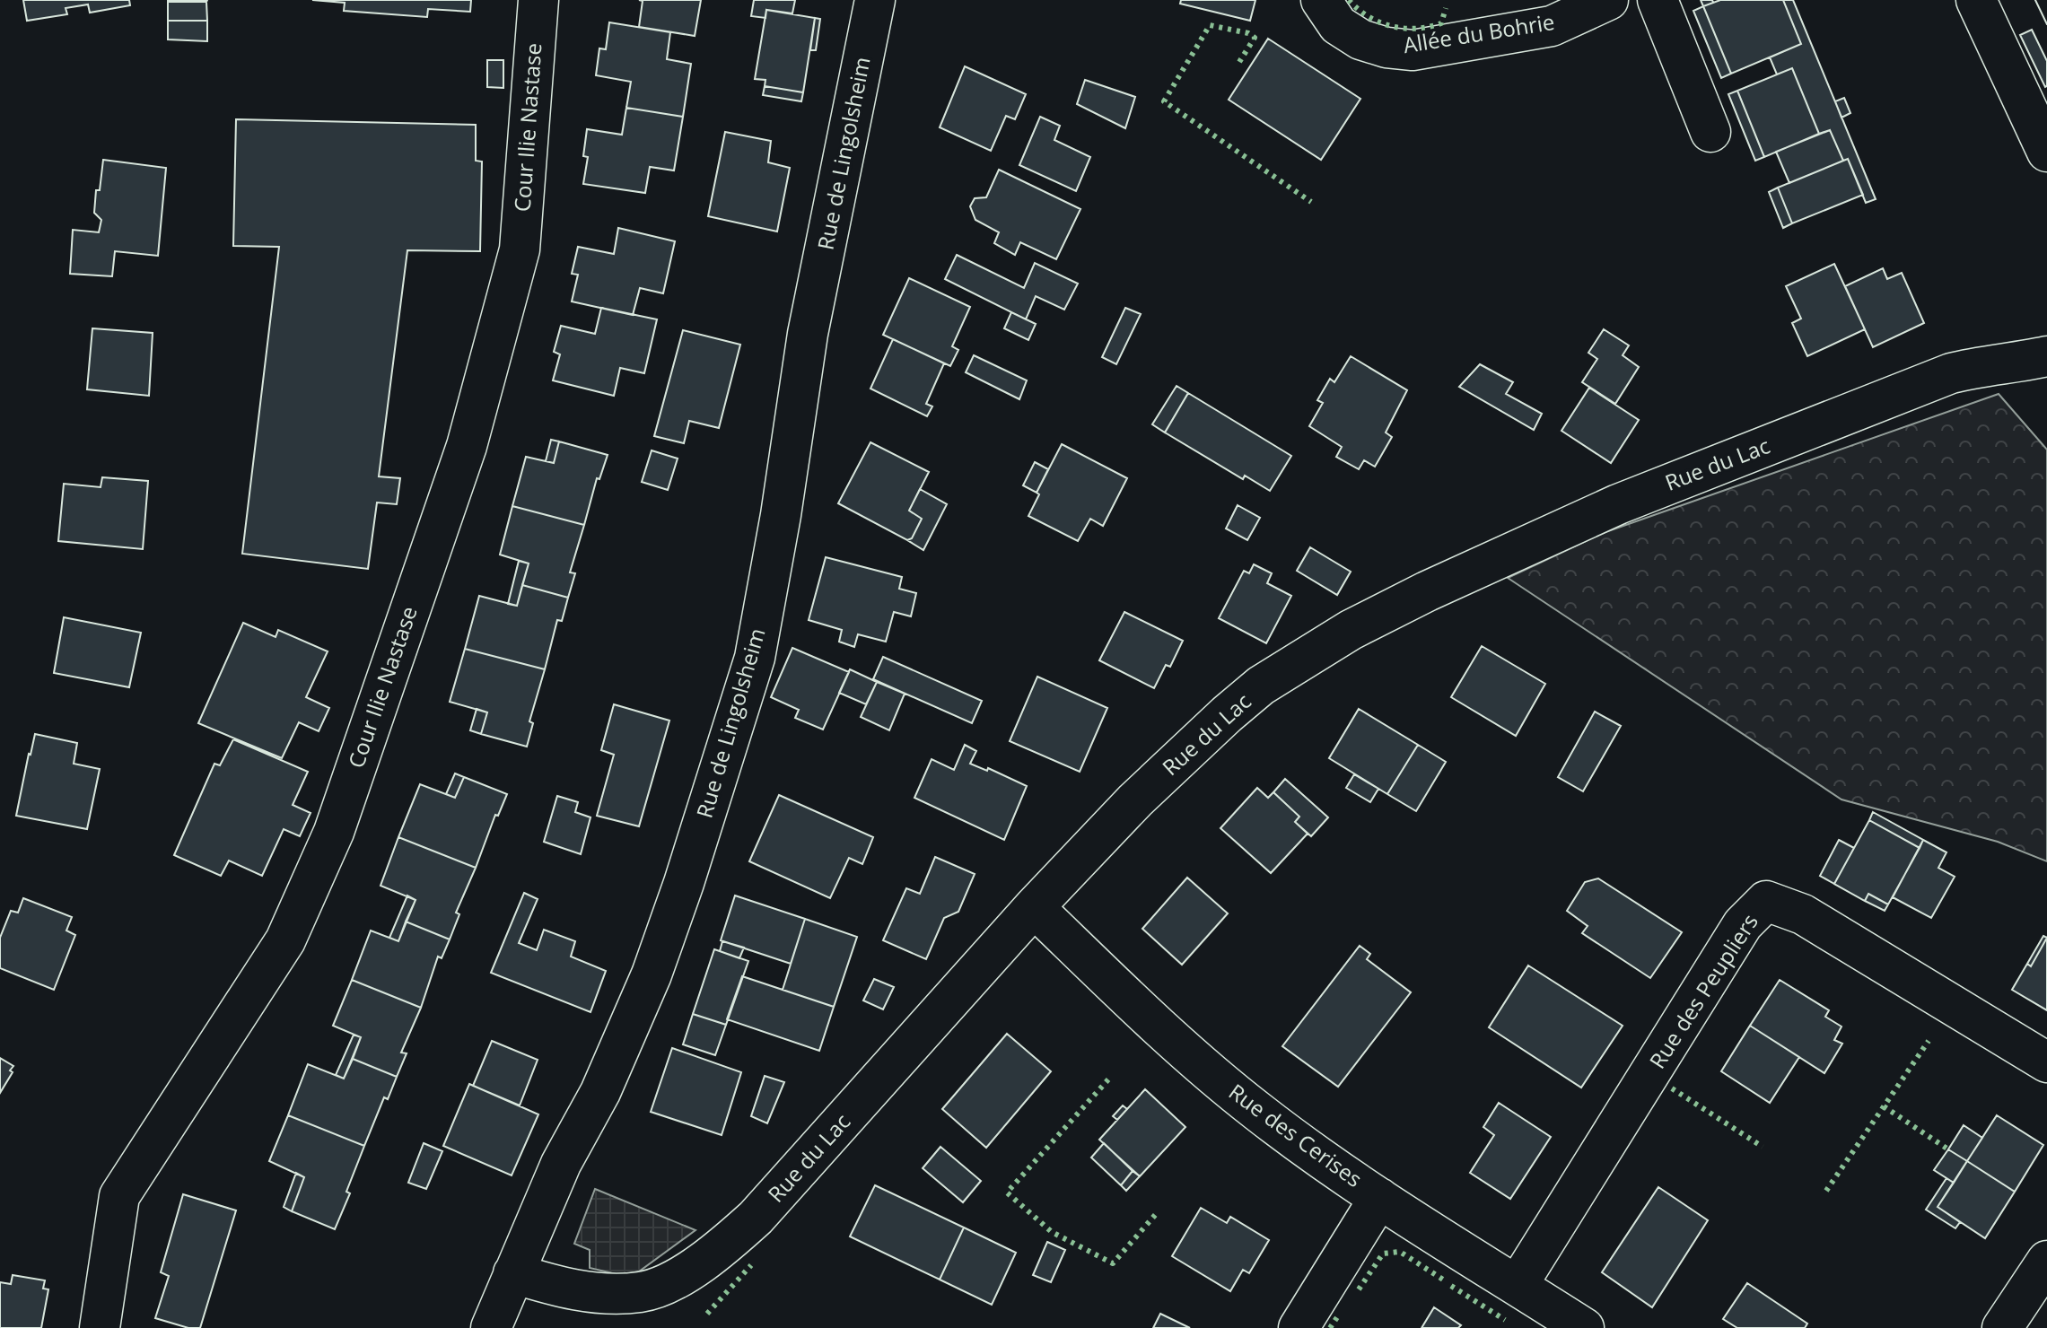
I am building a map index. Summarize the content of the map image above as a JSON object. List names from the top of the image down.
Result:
{
  "streets": {
    "street": [
      "Allée du Bohrie",
      "Cour Ilie Nastase",
      "Rue de Lingolsheim",
      "Rue du Lac",
      "Rue des Peupliers",
      "Rue des Cerises"
    ]
  },
  "crossings": [
    ["Rue de Lingolsheim", "Rue du Lac"],
    ["Rue du Lac", "Rue des Cerises"],
    ["Rue des Peupliers", "Rue des Cerises"]
  ]
}
